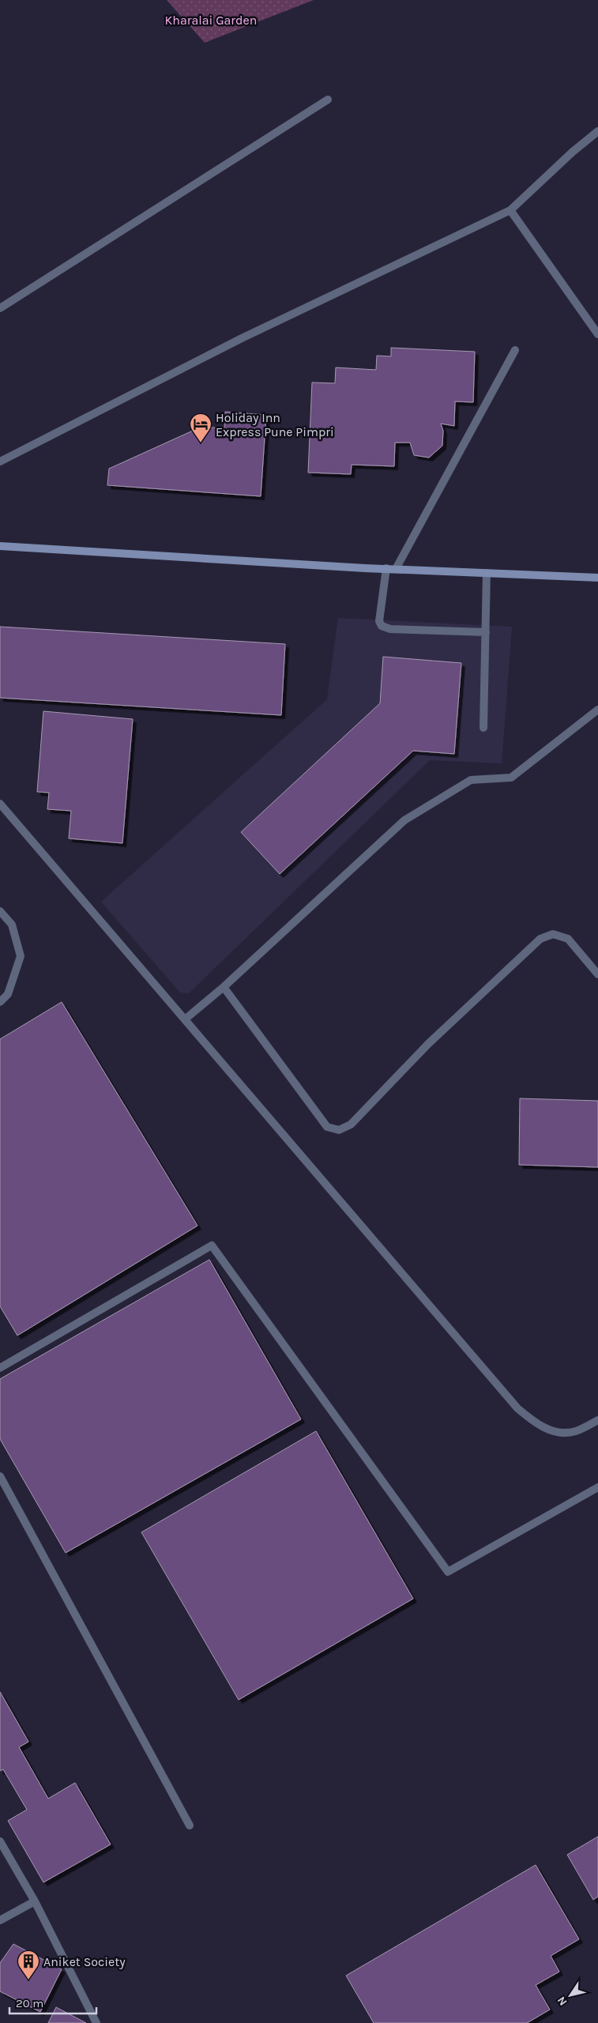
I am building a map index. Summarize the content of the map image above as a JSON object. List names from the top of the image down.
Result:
{
  "parks": ["Kharalai Garden"],
  "places": {
    "hotel": ["Holiday Inn Express Pune Pimpri"],
    "building": ["Aniket Society"]
  },
  "scale_bar": "20 m",
  "north": "bottom left"
}
